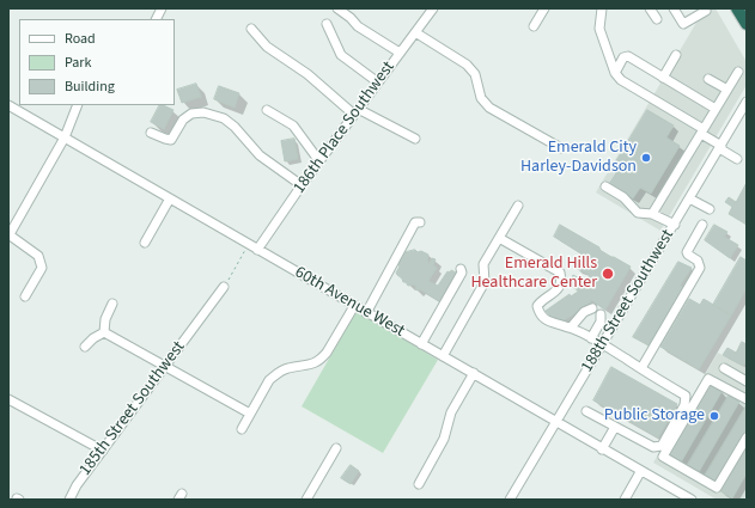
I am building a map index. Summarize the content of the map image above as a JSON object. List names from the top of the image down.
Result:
{
  "streets": {
    "street": [
      "186th Place Southwest",
      "188th Street Southwest",
      "60th Avenue West",
      "185th Street Southwest"
    ]
  },
  "crossings": [
    ["186th Place Southwest", "60th Avenue West"],
    ["188th Street Southwest", "60th Avenue West"]
  ],
  "places": ["Emerald City Harley-Davidson", "Emerald Hills Healthcare Center", "Public Storage"],
  "legend": ["Road", "Park", "Building"]
}
